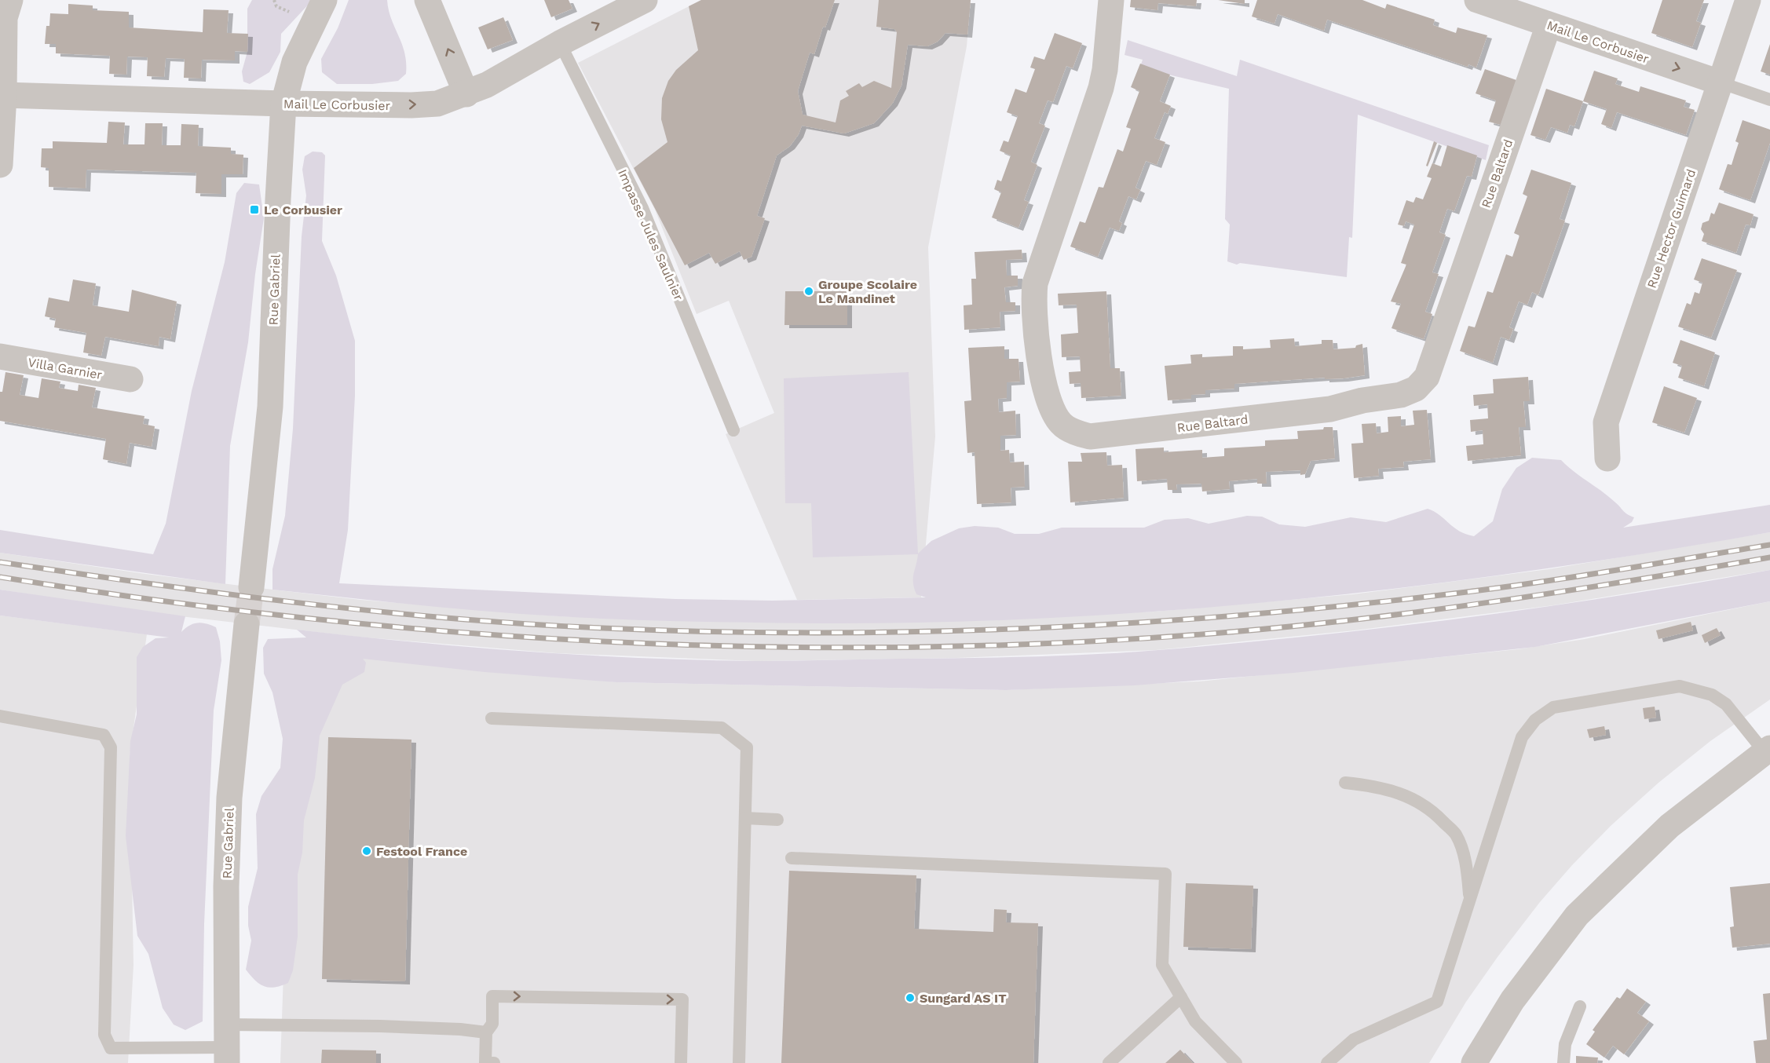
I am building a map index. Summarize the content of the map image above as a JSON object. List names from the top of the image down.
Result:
{
  "streets": {
    "street": [
      "Mail Le Corbusier",
      "Rue Baltard",
      "Rue Hector Guimard",
      "Rue Gabriel",
      "Villa Garnier"
    ],
    "lane": ["Impasse Jules Saulnier"]
  },
  "crossings": [
    ["Mail Le Corbusier", "Rue Baltard"],
    ["Mail Le Corbusier", "Rue Hector Guimard"],
    ["Mail Le Corbusier", "Impasse Jules Saulnier"],
    ["Mail Le Corbusier", "Rue Gabriel"]
  ],
  "one_way": ["Mail Le Corbusier"],
  "places": {
    "transit": ["Le Corbusier"],
    "other": ["Groupe Scolaire Le Mandinet", "Festool France", "Sungard AS IT"]
  }
}
